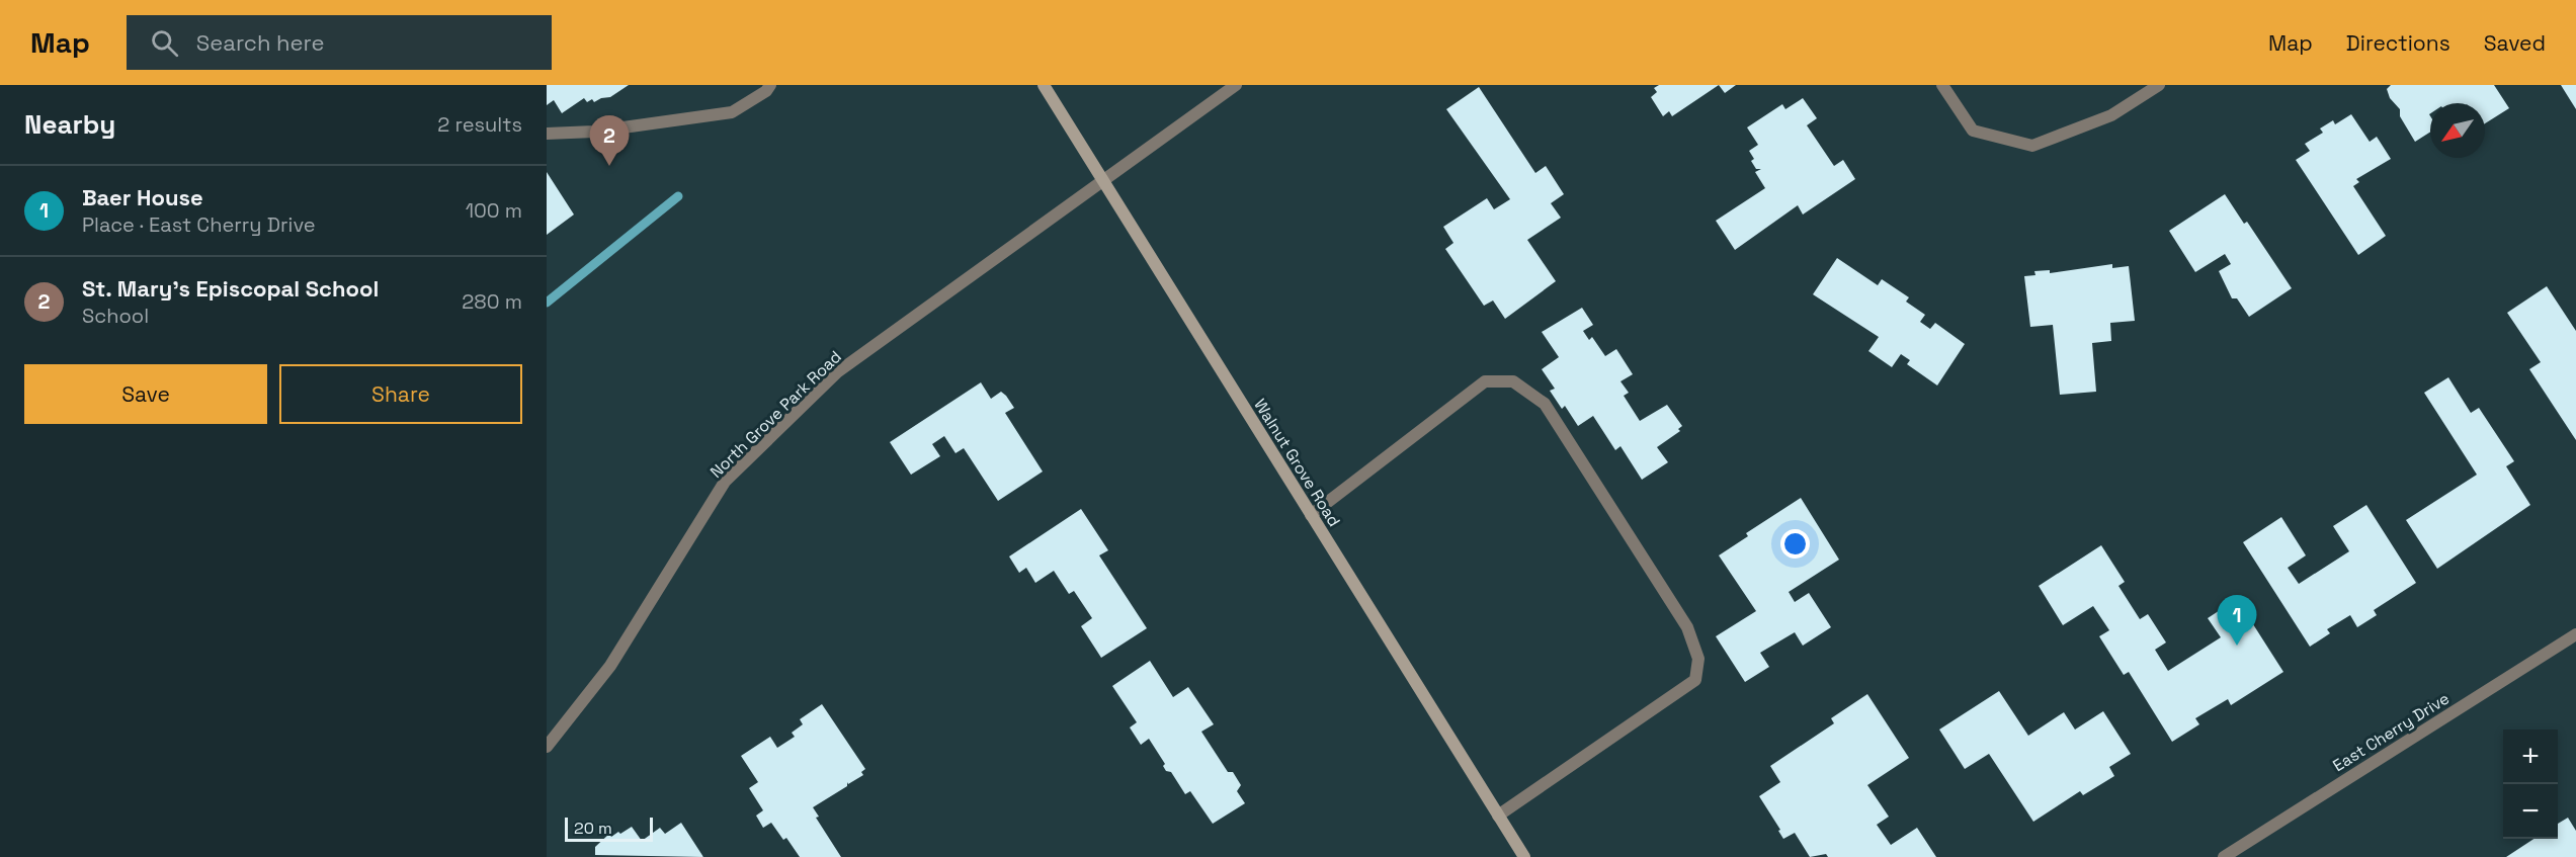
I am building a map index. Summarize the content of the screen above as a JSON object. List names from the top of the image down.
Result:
{
  "streets": {
    "main road": ["Walnut Grove Road"],
    "street": ["North Grove Park Road", "East Cherry Drive"]
  },
  "crossings": [
    ["North Grove Park Road", "Walnut Grove Road"]
  ],
  "scale_bar": "20 m",
  "north": "bottom left",
  "page": {
    "header": "Map",
    "search": "Search here",
    "nav": ["Map", "Directions", "Saved"],
    "heading": ["Nearby", "2 results"],
    "pins": ["2", "1"],
    "list": [
      {
        "mark": "1",
        "name": "Baer House",
        "note": "Place · East Cherry Drive",
        "value": "100 m"
      },
      {
        "mark": "2",
        "name": "St. Mary's Episcopal School",
        "note": "School",
        "value": "280 m"
      }
    ],
    "buttons": ["Save", "Share"],
    "map_buttons": ["+", "−"],
    "scale": "20 m"
  }
}
